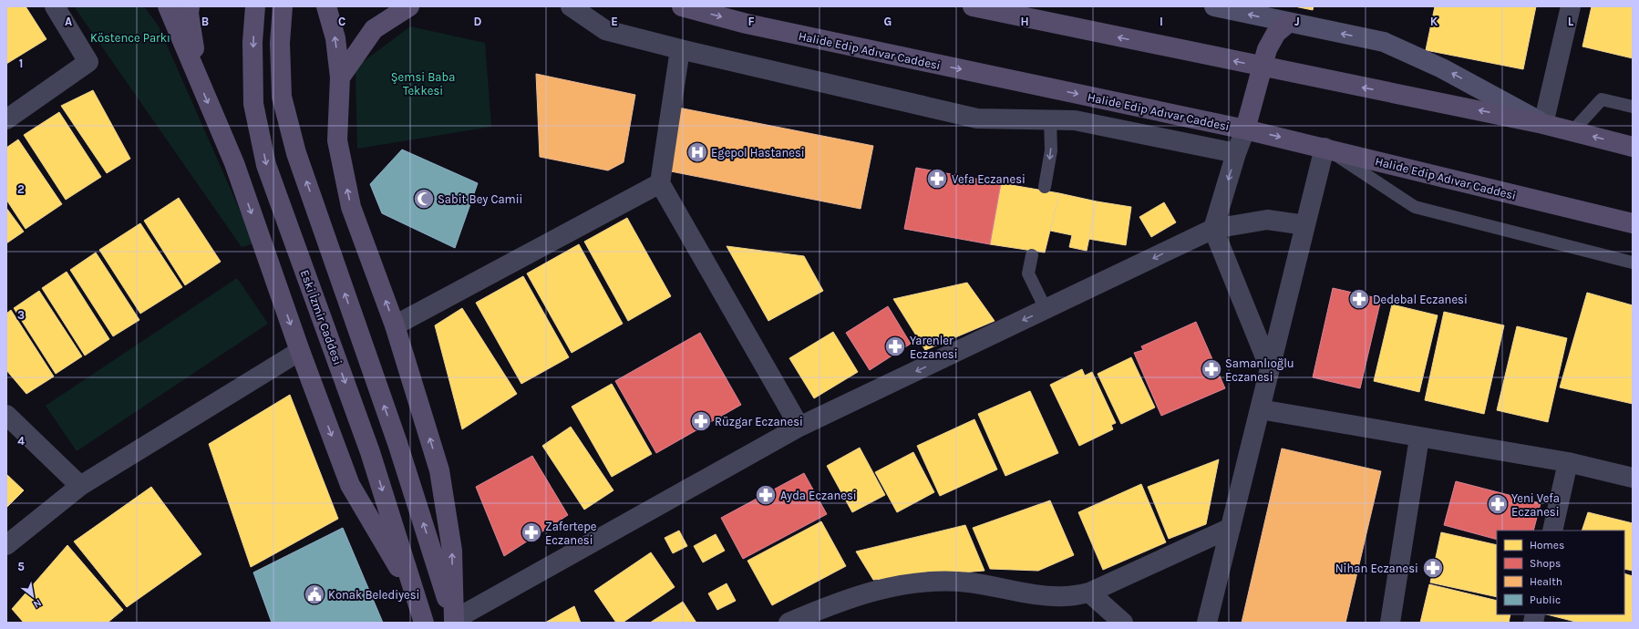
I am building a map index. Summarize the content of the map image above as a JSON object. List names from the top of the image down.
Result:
{
  "streets": {
    "main road": ["Halide Edip Adıvar Caddesi", "Eski İzmir Caddesi"]
  },
  "parks": ["Köstence Parkı", "Şemsi Baba Tekkesi"],
  "places": {
    "hospital": ["Egepol Hastanesi"],
    "pharmacy": [
      "Vefa Eczanesi",
      "Dedebal Eczanesi",
      "Yarenler Eczanesi",
      "Samanlıoğlu Eczanesi",
      "Rüzgar Eczanesi",
      "Ayda Eczanesi",
      "Yeni Vefa Eczanesi",
      "Zafertepe Eczanesi",
      "Nihan Eczanesi"
    ],
    "mosque": ["Sabit Bey Camii"],
    "public building": ["Konak Belediyesi"]
  },
  "legend": [
    "Homes",
    "Shops",
    "Health",
    "Public"
  ],
  "north": "bottom right",
  "grid": {
    "columns": [
      "A",
      "B",
      "C",
      "D",
      "E",
      "F",
      "G",
      "H",
      "I",
      "J",
      "K",
      "L"
    ],
    "rows": [
      "1",
      "2",
      "3",
      "4",
      "5"
    ]
  }
}
